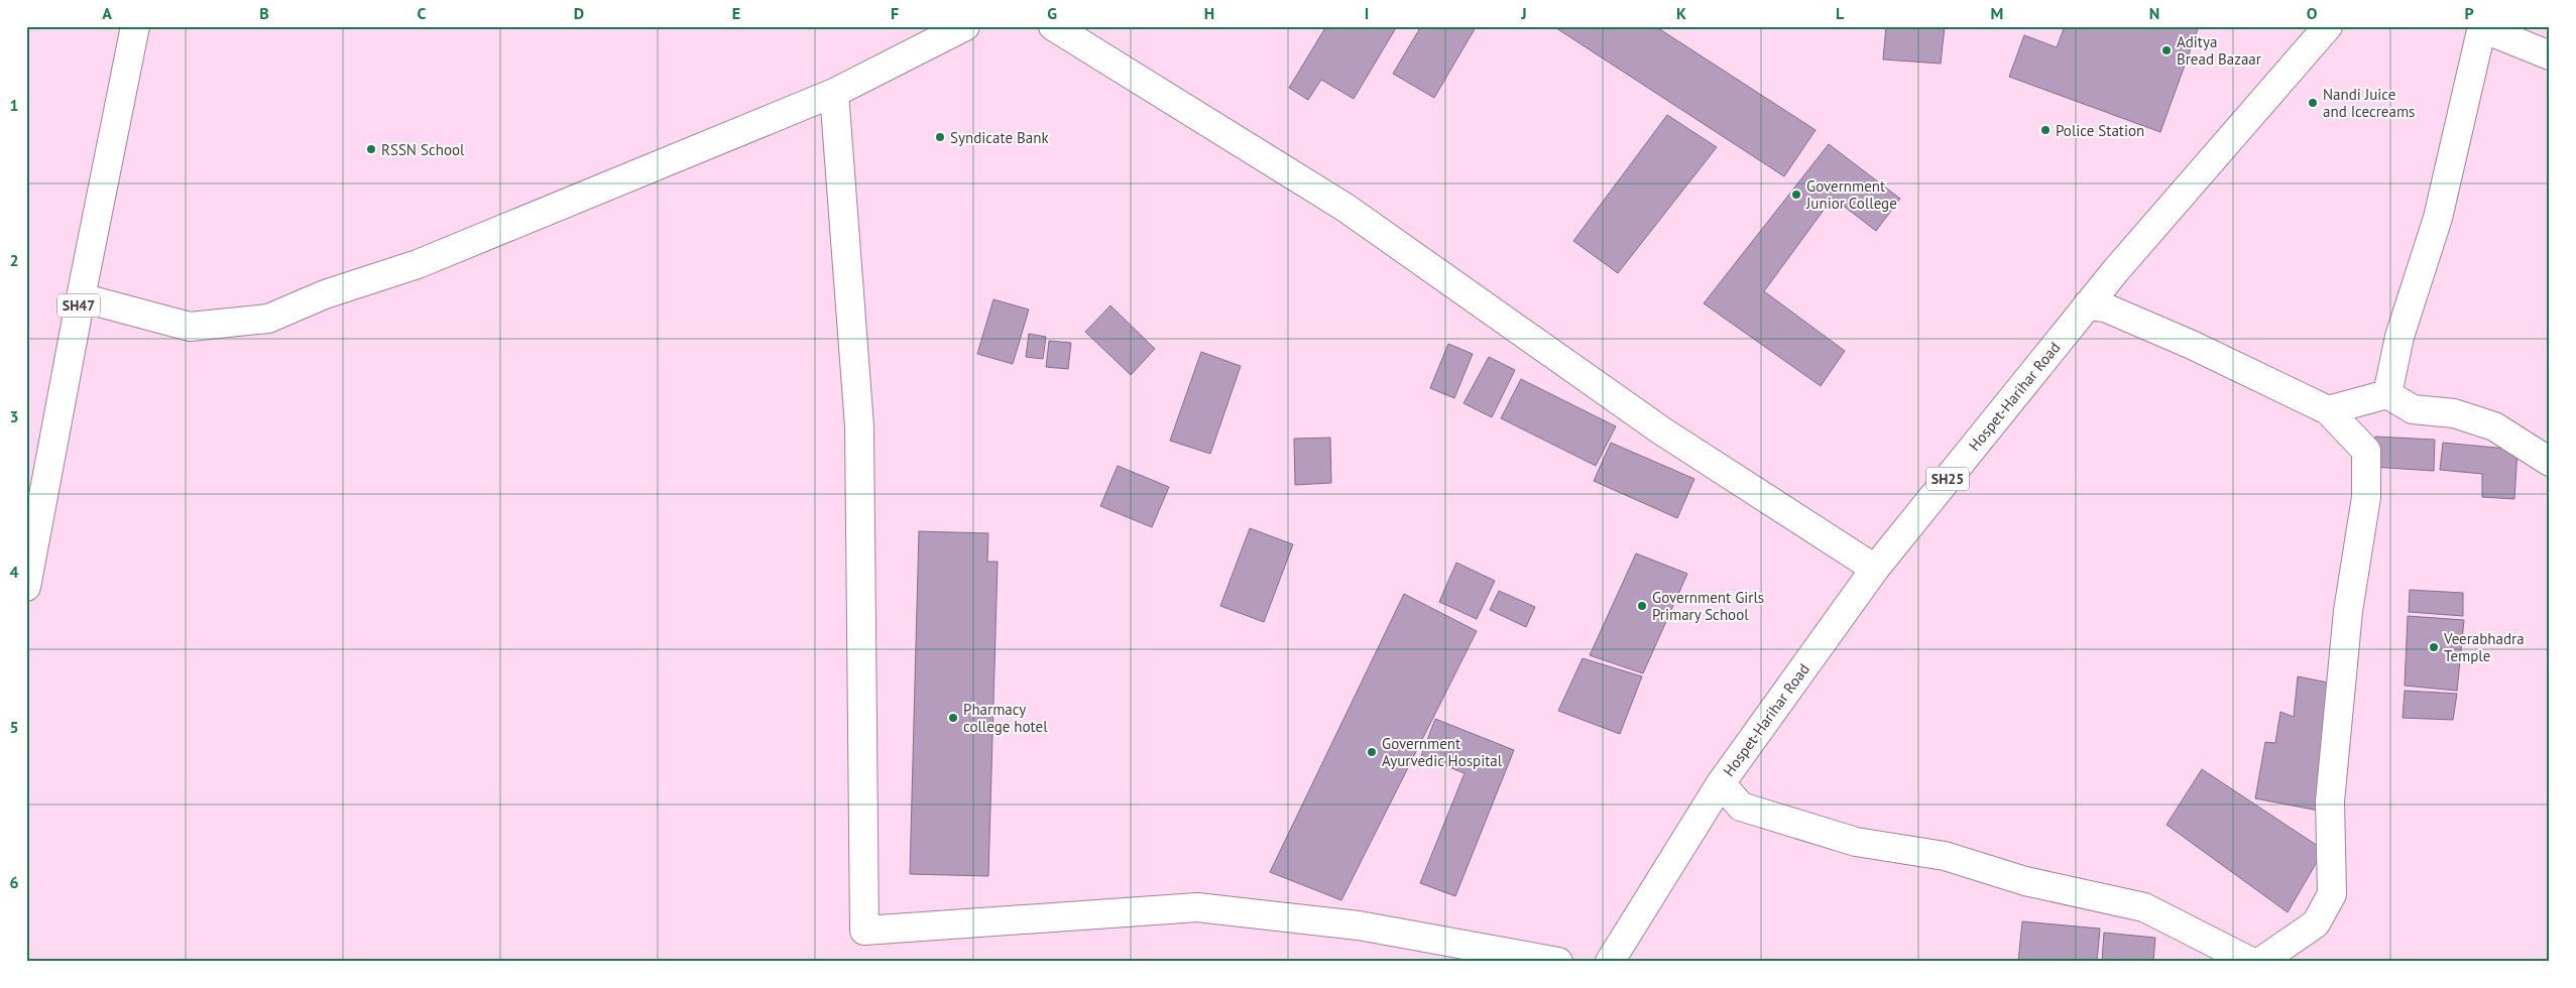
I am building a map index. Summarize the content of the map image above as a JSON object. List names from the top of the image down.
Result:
{
  "streets": {
    "street": ["SH47", "Hospet-Harihar Road", "SH25"]
  },
  "places": [
    "Aditya Bread Bazaar",
    "Nandi Juice and Icecreams",
    "Police Station",
    "Syndicate Bank",
    "RSSN School",
    "Government Junior College",
    "Government Girls Primary School",
    "Veerabhadra Temple",
    "Pharmacy college hotel",
    "Government Ayurvedic Hospital"
  ],
  "grid": {
    "columns": [
      "A",
      "B",
      "C",
      "D",
      "E",
      "F",
      "G",
      "H",
      "I",
      "J",
      "K",
      "L",
      "M",
      "N",
      "O",
      "P"
    ],
    "rows": [
      "1",
      "2",
      "3",
      "4",
      "5",
      "6"
    ]
  }
}
